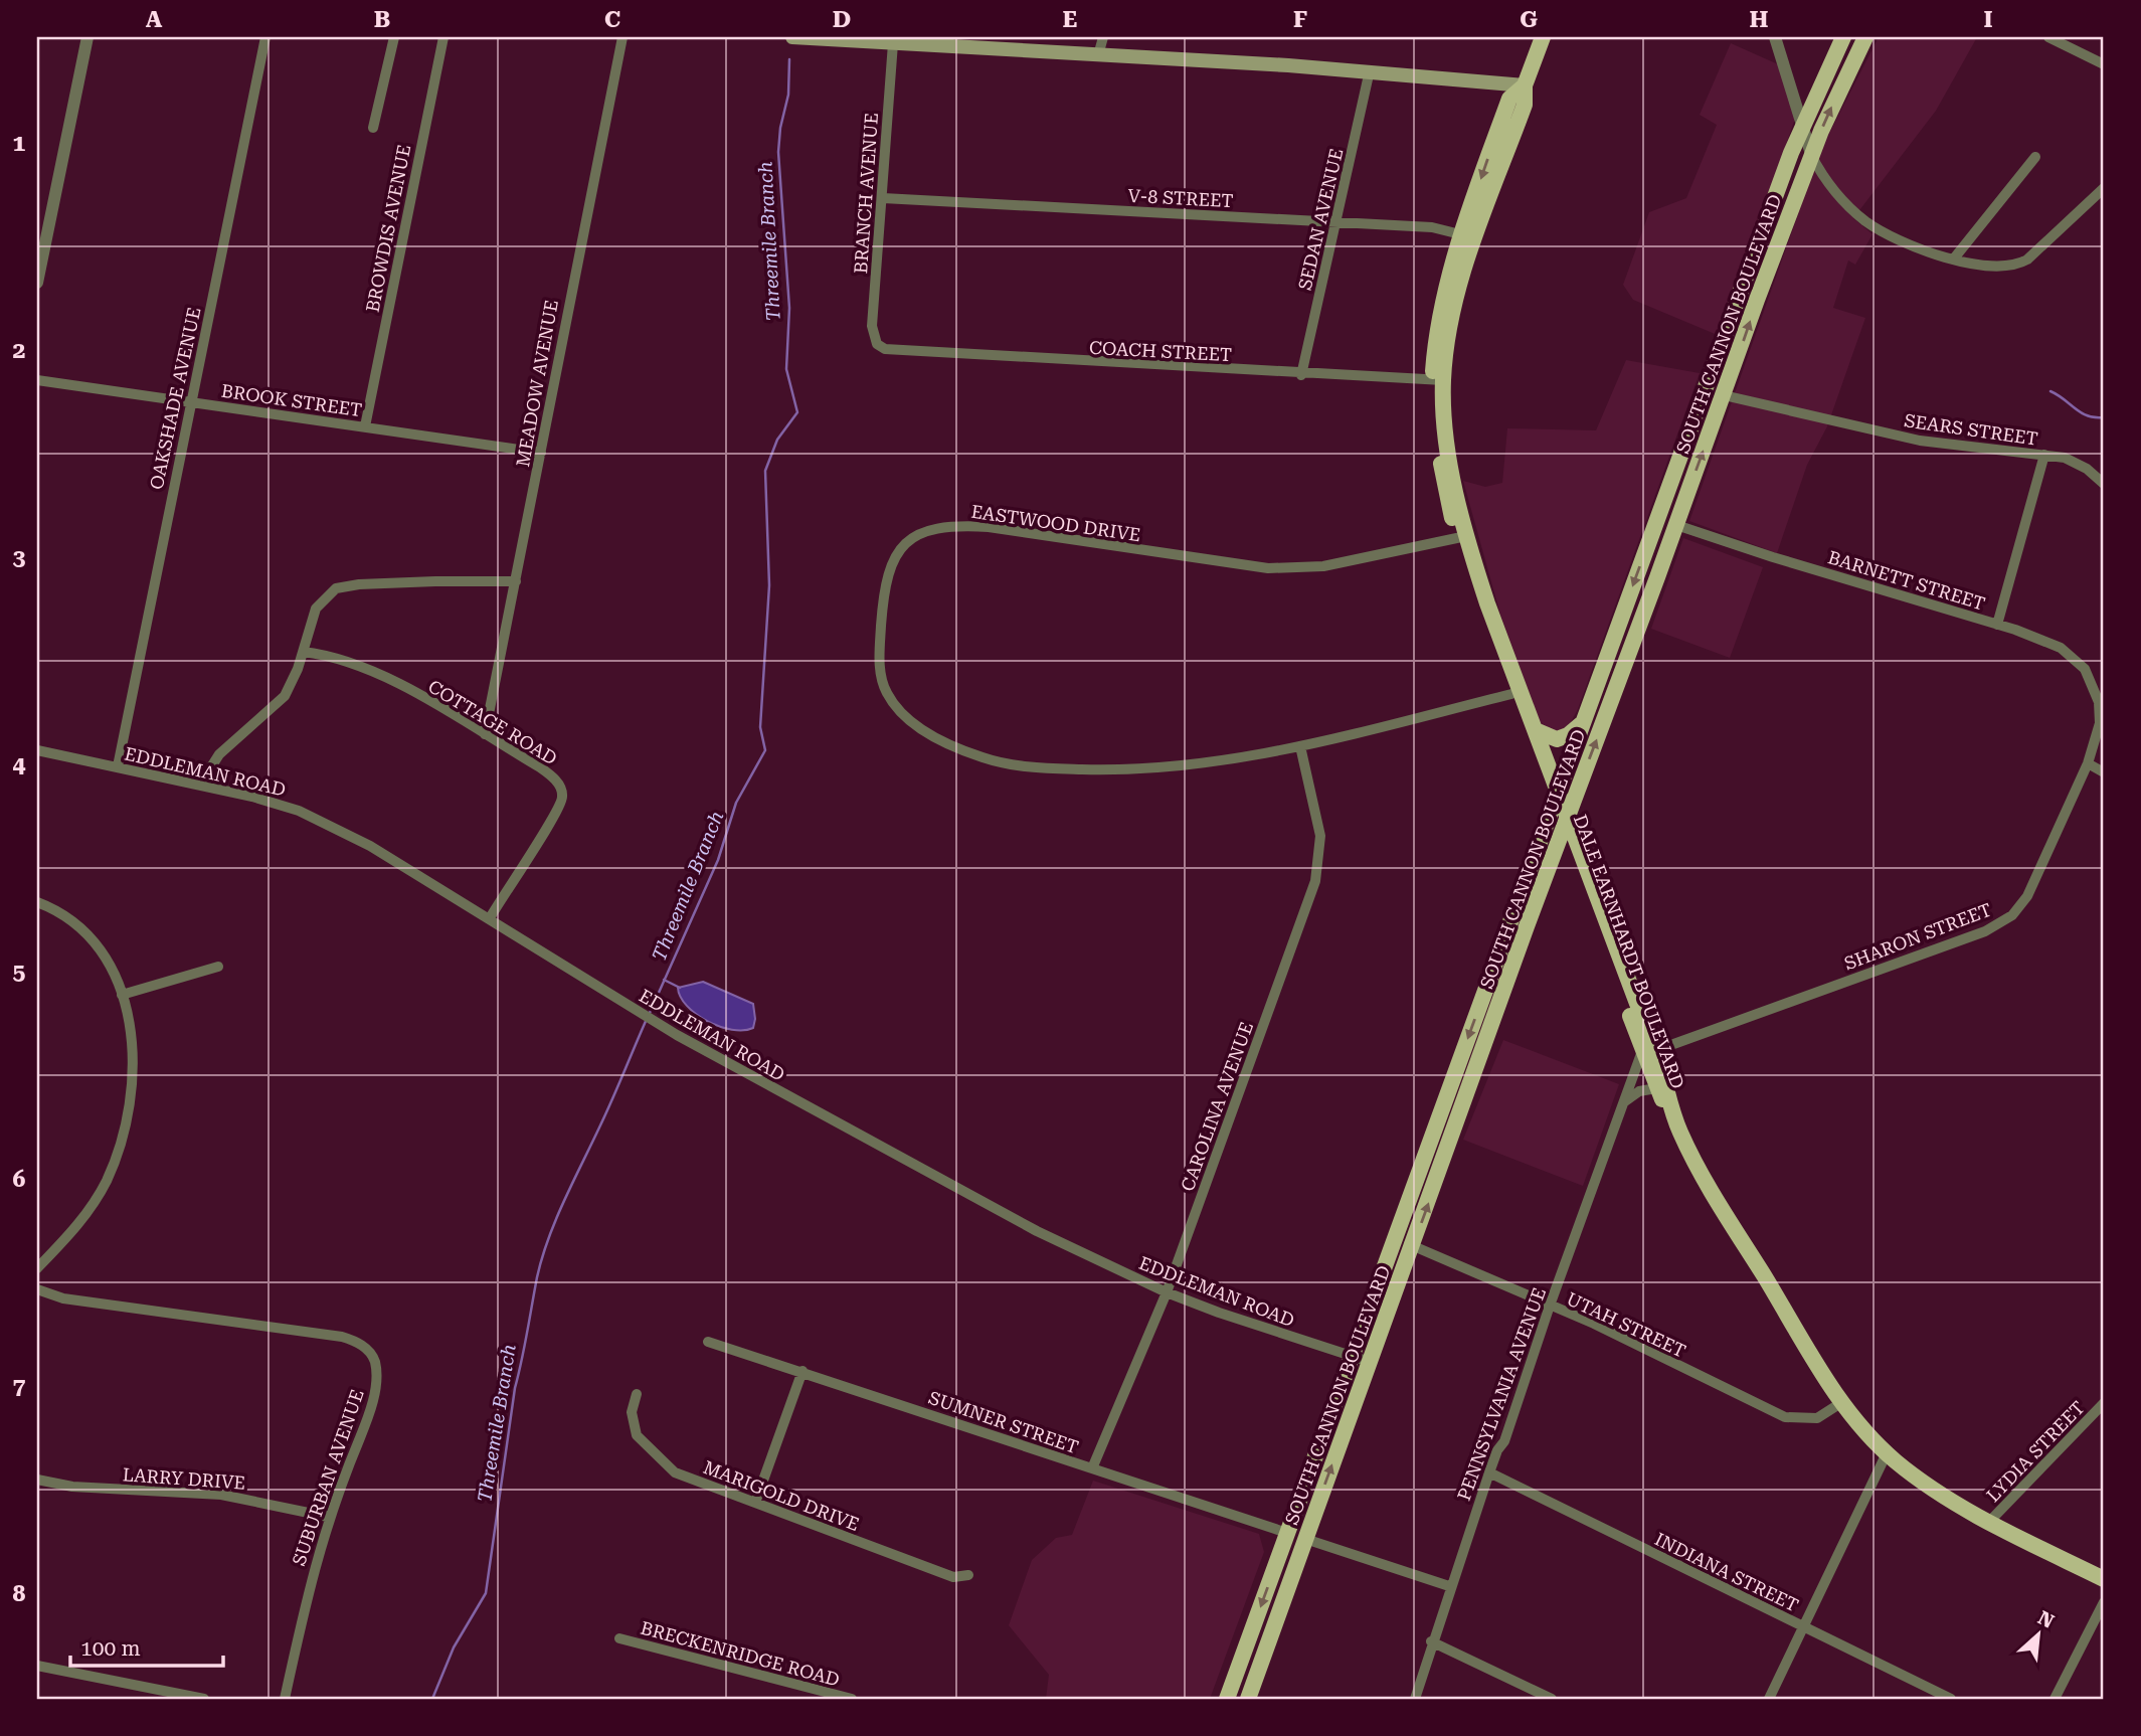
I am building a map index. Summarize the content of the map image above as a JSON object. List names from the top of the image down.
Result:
{
  "streets": {
    "main road": ["SOUTH CANNON BOULEVARD", "DALE EARNHARDT BOULEVARD"],
    "street": [
      "BRANCH AVENUE",
      "V-8 STREET",
      "SEDAN AVENUE",
      "BROWDIS AVENUE",
      "COACH STREET",
      "MEADOW AVENUE",
      "OAKSHADE AVENUE",
      "BROOK STREET",
      "SEARS STREET",
      "EASTWOOD DRIVE",
      "BARNETT STREET",
      "COTTAGE ROAD",
      "EDDLEMAN ROAD",
      "SHARON STREET",
      "CAROLINA AVENUE",
      "UTAH STREET",
      "PENNSYLVANIA AVENUE",
      "SUMNER STREET",
      "LYDIA STREET",
      "SUBURBAN AVENUE",
      "LARRY DRIVE",
      "MARIGOLD DRIVE",
      "INDIANA STREET",
      "BRECKENRIDGE ROAD"
    ]
  },
  "crossings": [
    ["BRANCH AVENUE", "V-8 STREET"],
    ["BRANCH AVENUE", "COACH STREET"],
    ["V-8 STREET", "SEDAN AVENUE"],
    ["V-8 STREET", "DALE EARNHARDT BOULEVARD"],
    ["SEDAN AVENUE", "COACH STREET"],
    ["BROWDIS AVENUE", "BROOK STREET"],
    ["SOUTH CANNON BOULEVARD", "SEARS STREET"],
    ["SOUTH CANNON BOULEVARD", "BARNETT STREET"],
    ["SOUTH CANNON BOULEVARD", "EDDLEMAN ROAD"],
    ["SOUTH CANNON BOULEVARD", "DALE EARNHARDT BOULEVARD"],
    ["SOUTH CANNON BOULEVARD", "UTAH STREET"],
    ["SOUTH CANNON BOULEVARD", "SUMNER STREET"],
    ["COACH STREET", "DALE EARNHARDT BOULEVARD"],
    ["MEADOW AVENUE", "BROOK STREET"],
    ["MEADOW AVENUE", "COTTAGE ROAD"],
    ["OAKSHADE AVENUE", "BROOK STREET"],
    ["OAKSHADE AVENUE", "EDDLEMAN ROAD"],
    ["SEARS STREET", "BARNETT STREET"],
    ["EASTWOOD DRIVE", "DALE EARNHARDT BOULEVARD"],
    ["EASTWOOD DRIVE", "CAROLINA AVENUE"],
    ["BARNETT STREET", "SHARON STREET"],
    ["COTTAGE ROAD", "EDDLEMAN ROAD"],
    ["EDDLEMAN ROAD", "CAROLINA AVENUE"],
    ["SHARON STREET", "DALE EARNHARDT BOULEVARD"],
    ["SHARON STREET", "PENNSYLVANIA AVENUE"],
    ["DALE EARNHARDT BOULEVARD", "UTAH STREET"],
    ["DALE EARNHARDT BOULEVARD", "PENNSYLVANIA AVENUE"],
    ["DALE EARNHARDT BOULEVARD", "LYDIA STREET"],
    ["CAROLINA AVENUE", "SUMNER STREET"],
    ["UTAH STREET", "PENNSYLVANIA AVENUE"],
    ["PENNSYLVANIA AVENUE", "INDIANA STREET"],
    ["SUBURBAN AVENUE", "LARRY DRIVE"]
  ],
  "water": ["Threemile Branch"],
  "scale_bar": "100 m",
  "north": "top right",
  "grid": {
    "columns": [
      "A",
      "B",
      "C",
      "D",
      "E",
      "F",
      "G",
      "H",
      "I"
    ],
    "rows": [
      "1",
      "2",
      "3",
      "4",
      "5",
      "6",
      "7",
      "8"
    ]
  }
}
